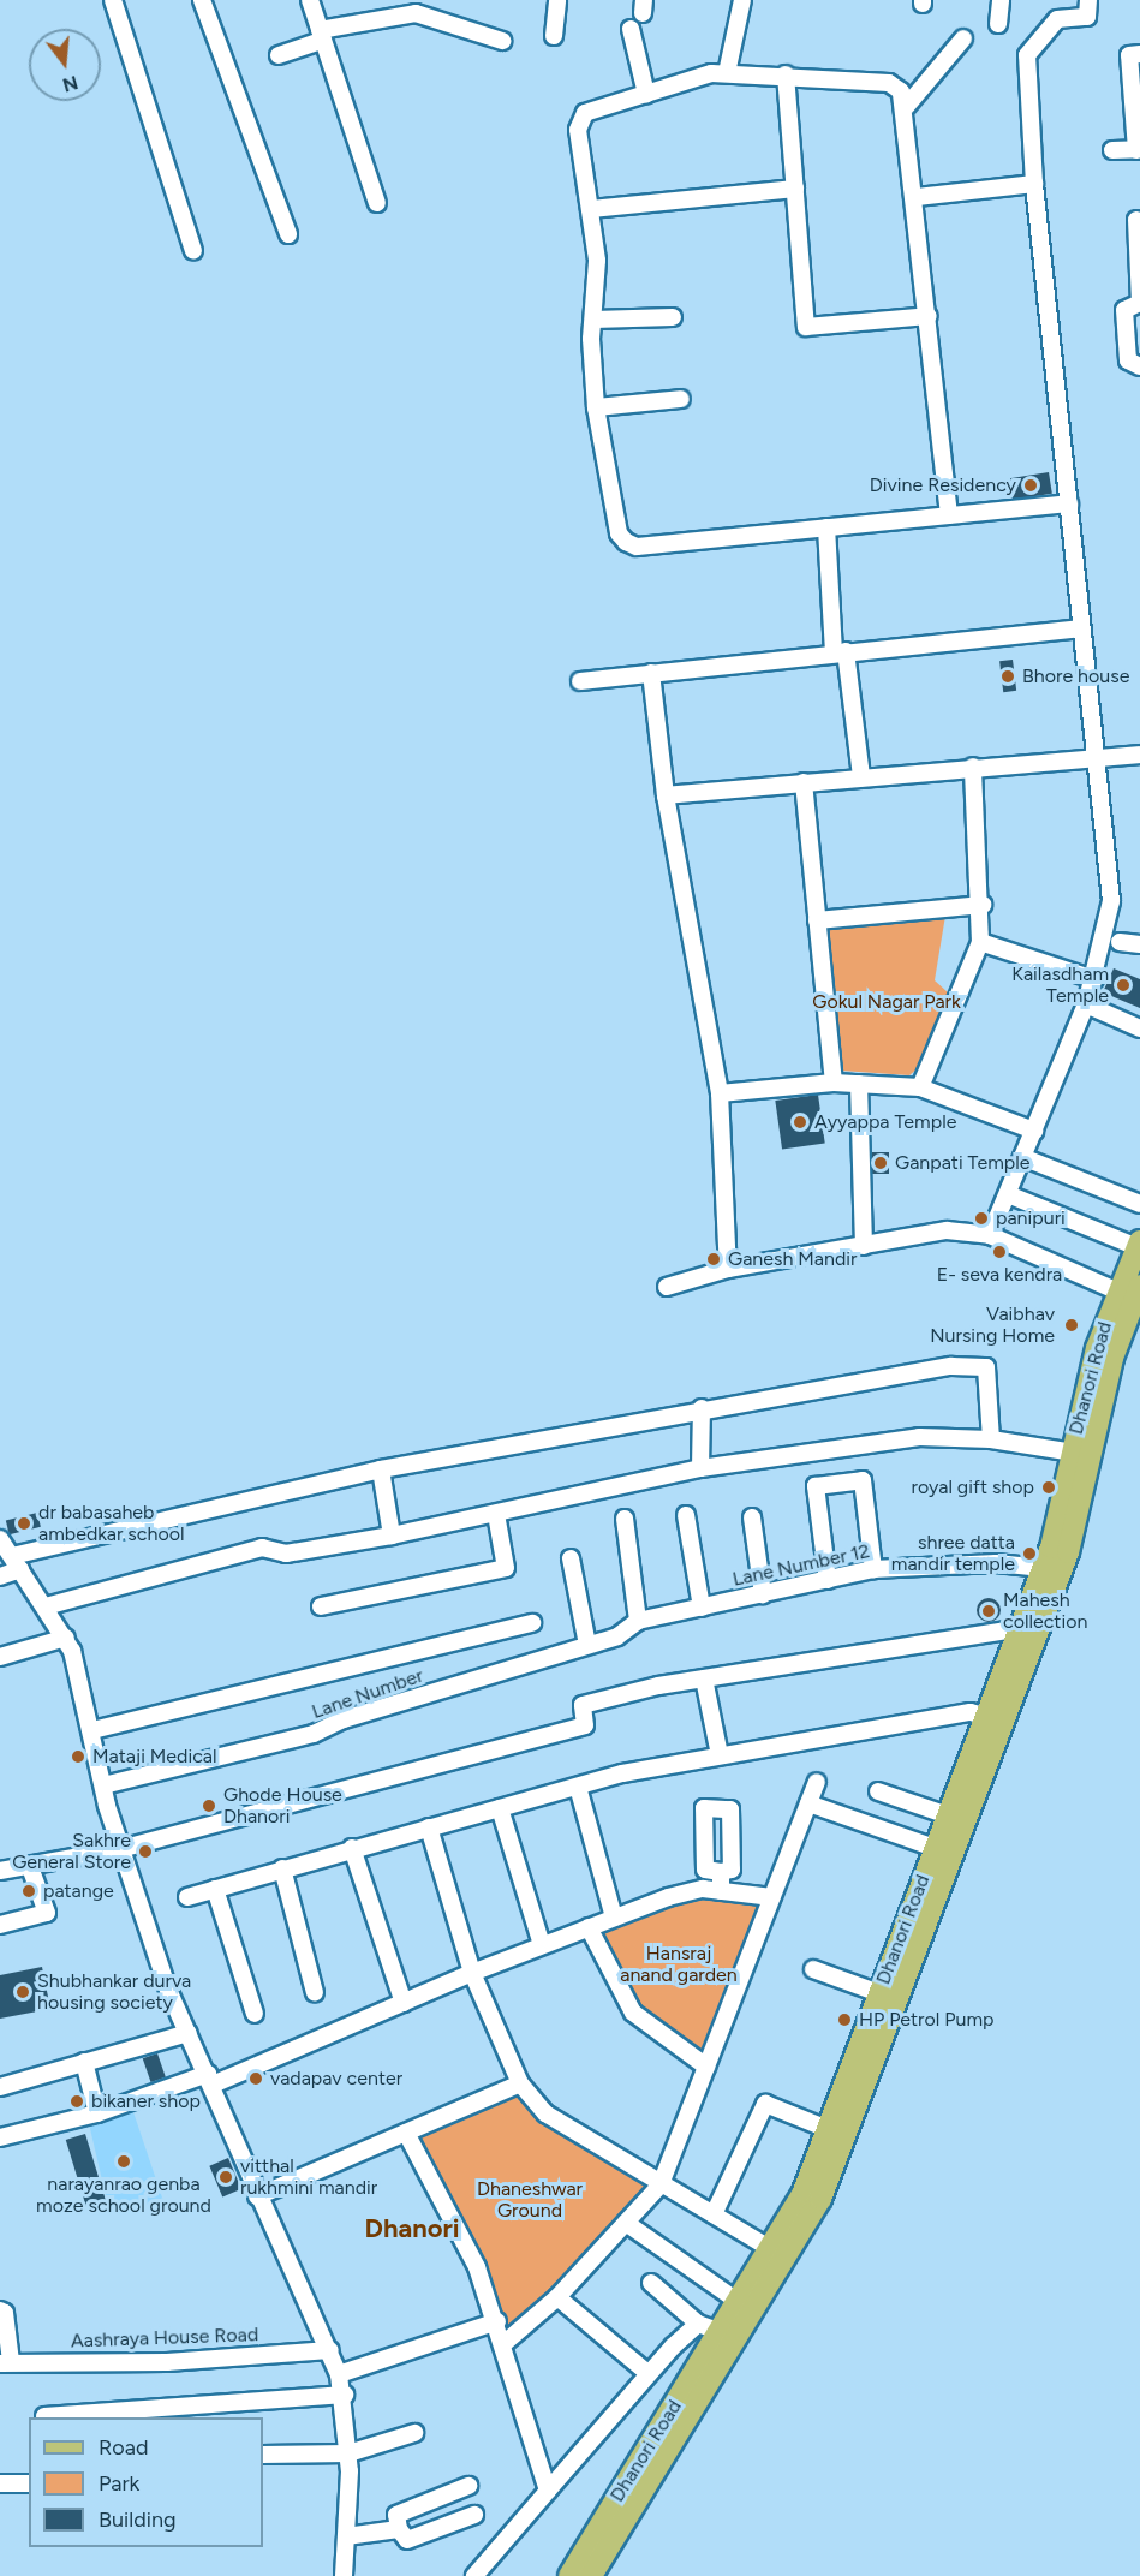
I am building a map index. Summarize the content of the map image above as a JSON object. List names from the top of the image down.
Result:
{
  "streets": {
    "main road": ["Dhanori Road"],
    "street": ["Lane Number 12", "Lane Number", "Aashraya House Road"]
  },
  "crossings": [
    ["Dhanori Road", "Lane Number 12"],
    ["Lane Number 12", "Lane Number"]
  ],
  "districts": ["Dhanori"],
  "parks": ["Gokul Nagar Park", "Hansraj anand garden", "Dhaneshwar Ground"],
  "places": [
    "Divine Residency",
    "Bhore house",
    "Kailasdham Temple",
    "Ayyappa Temple",
    "Ganpati Temple",
    "panipuri",
    "E- seva kendra",
    "Ganesh Mandir",
    "Vaibhav Nursing Home",
    "royal gift shop",
    "dr babasaheb ambedkar school",
    "shree datta mandir temple",
    "Mahesh collection",
    "Mataji Medical",
    "Ghode House Dhanori",
    "Sakhre General Store",
    "patange",
    "Shubhankar durva housing society",
    "HP Petrol Pump",
    "vadapav center",
    "bikaner shop",
    "narayanrao genba moze school ground",
    "vitthal rukhmini mandir"
  ],
  "legend": ["Road", "Park", "Building"],
  "north": "bottom"
}
